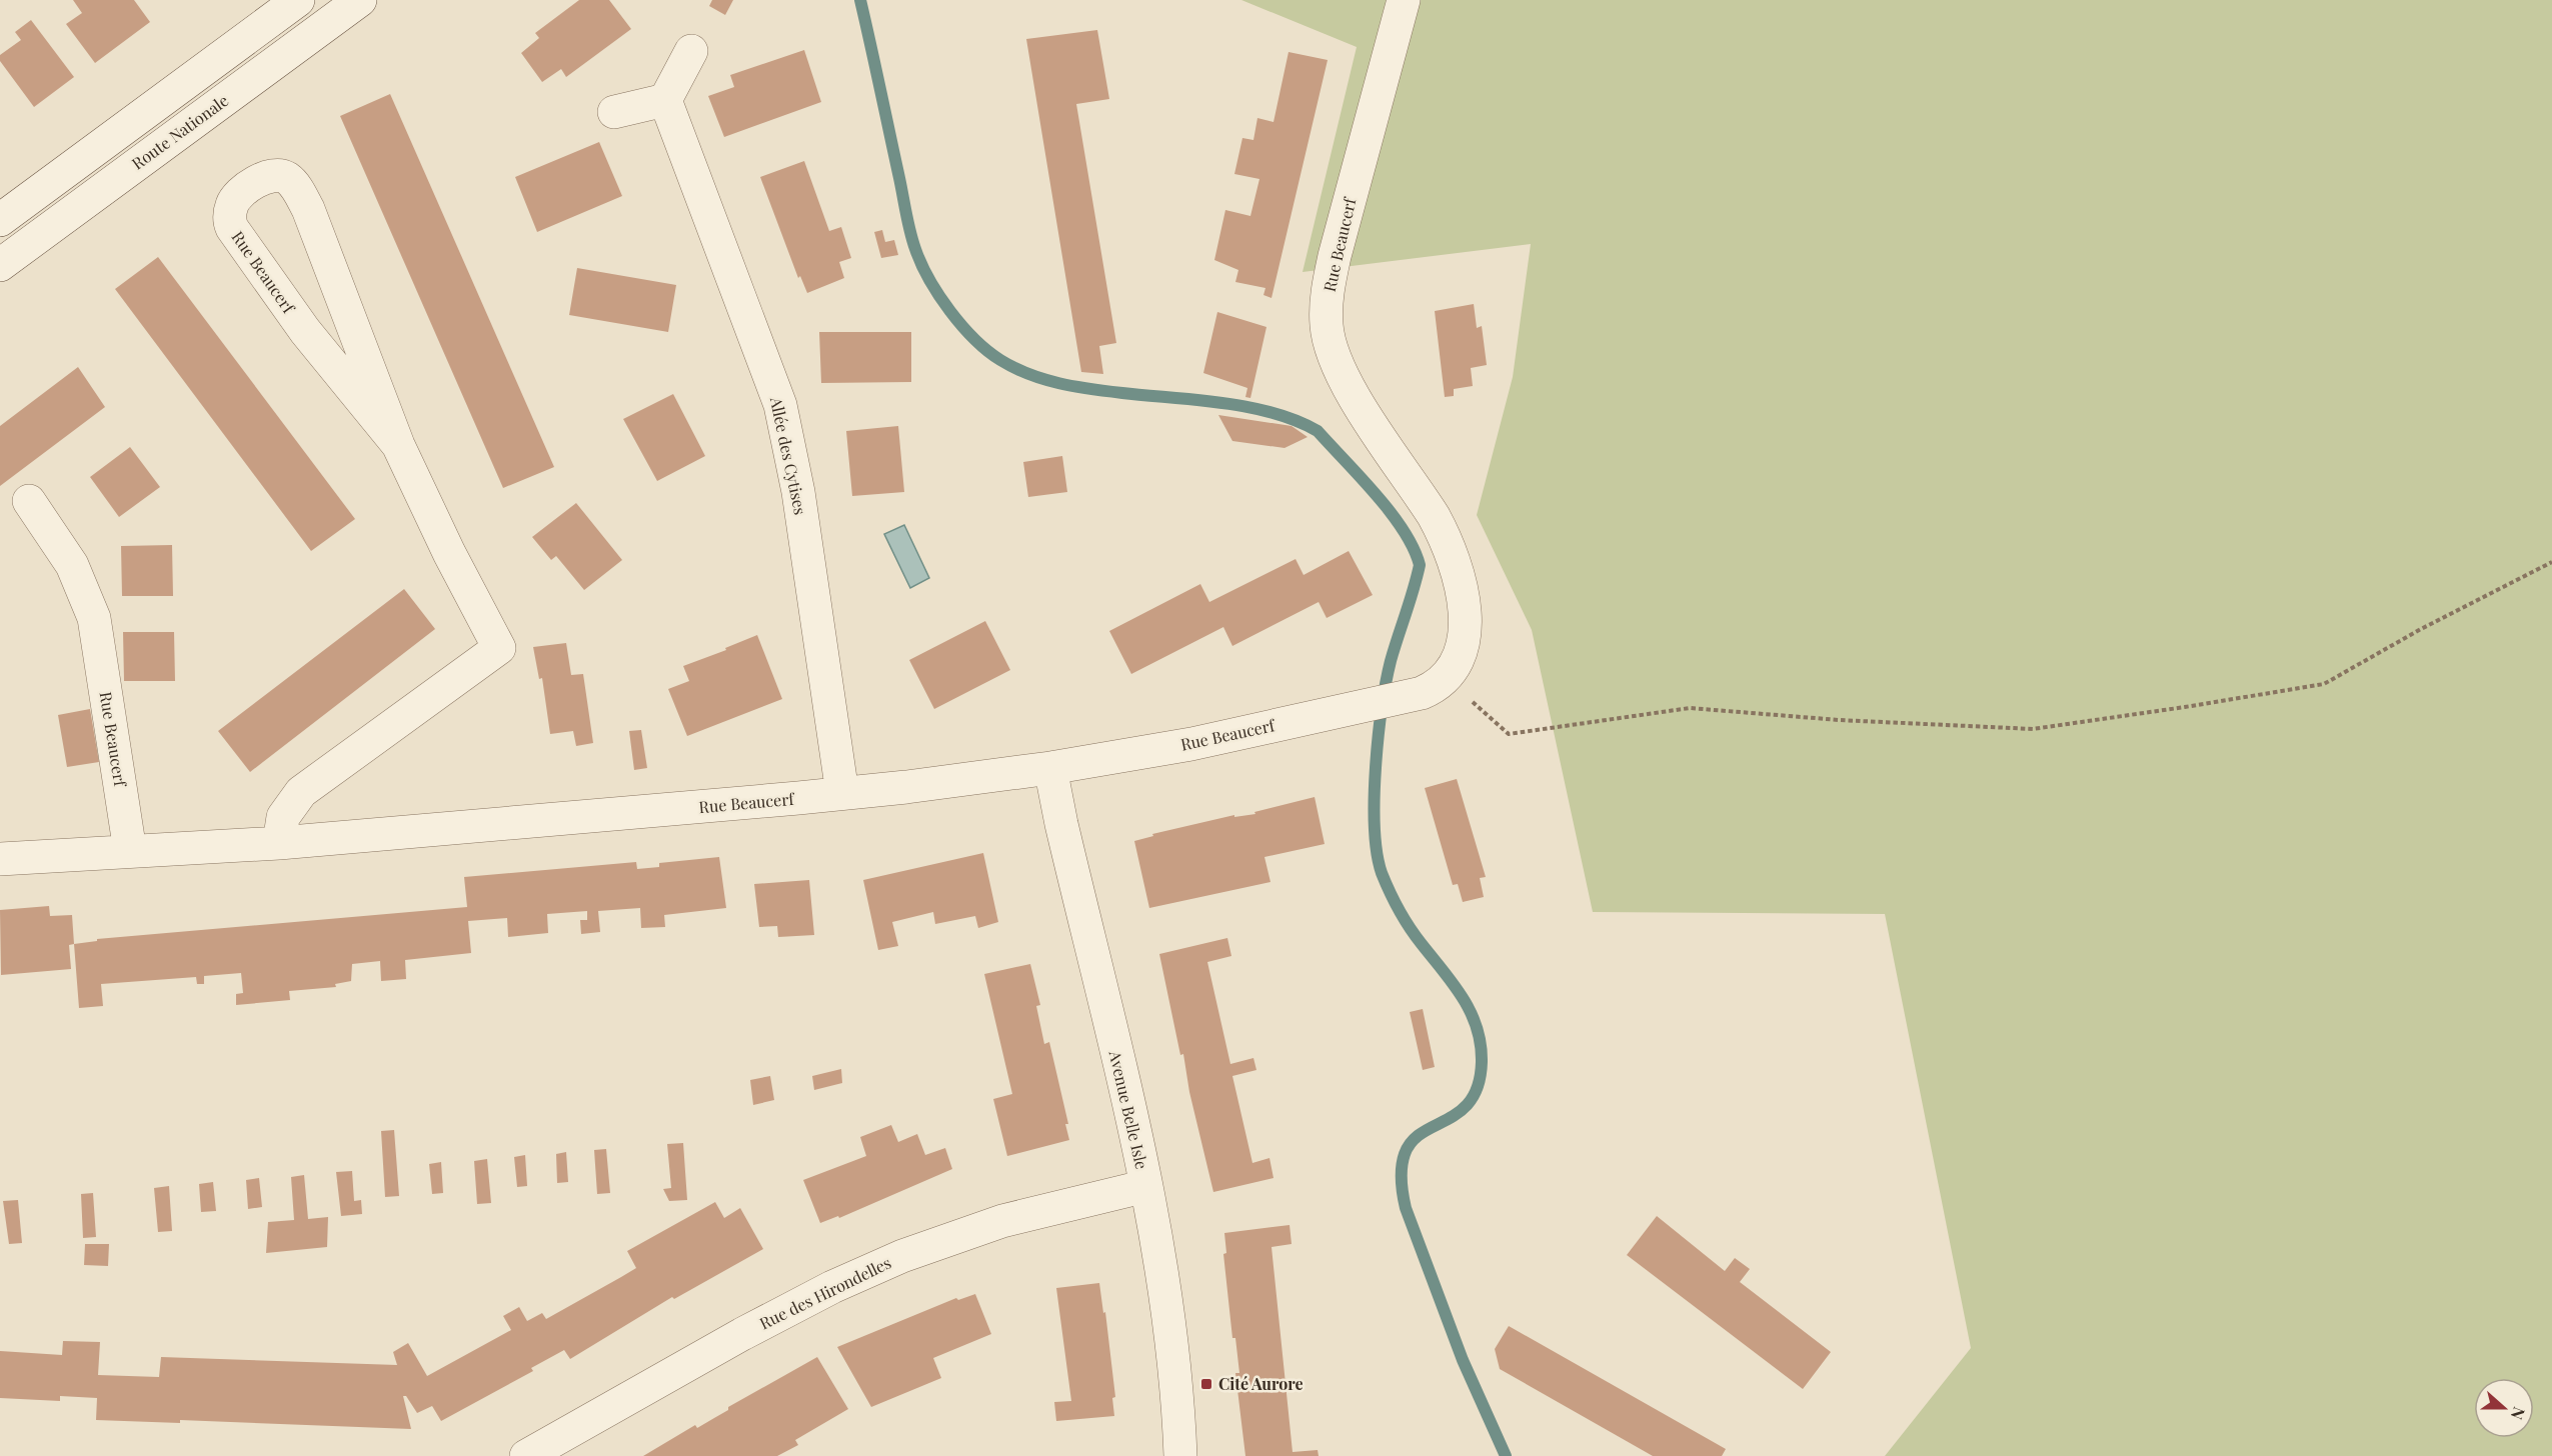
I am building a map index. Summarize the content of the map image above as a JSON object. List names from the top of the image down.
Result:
{
  "streets": {
    "street": [
      "Route Nationale",
      "Rue Beaucerf",
      "Allée des Cytises",
      "Avenue Belle Isle",
      "Rue des Hirondelles"
    ]
  },
  "crossings": [
    ["Rue Beaucerf", "Allée des Cytises"],
    ["Rue Beaucerf", "Avenue Belle Isle"],
    ["Avenue Belle Isle", "Rue des Hirondelles"]
  ],
  "places": {
    "transit": ["Cité Aurore"]
  },
  "north": "right"
}
